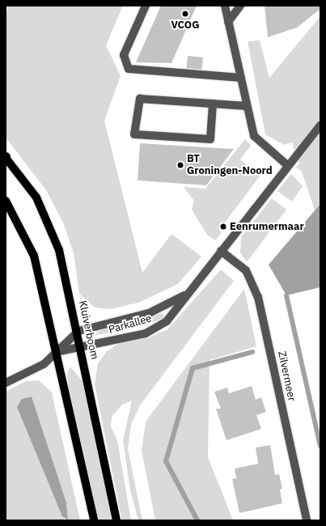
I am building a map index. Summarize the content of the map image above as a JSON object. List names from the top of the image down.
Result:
{
  "streets": {
    "main road": ["Kluiverboom"],
    "street": ["Parkallee", "Zilvermeer"]
  },
  "crossings": [
    ["Parkallee", "Kluiverboom"],
    ["Parkallee", "Zilvermeer"]
  ],
  "places": ["VCOG", "BT Groningen-Noord", "Eenrumermaar"]
}
